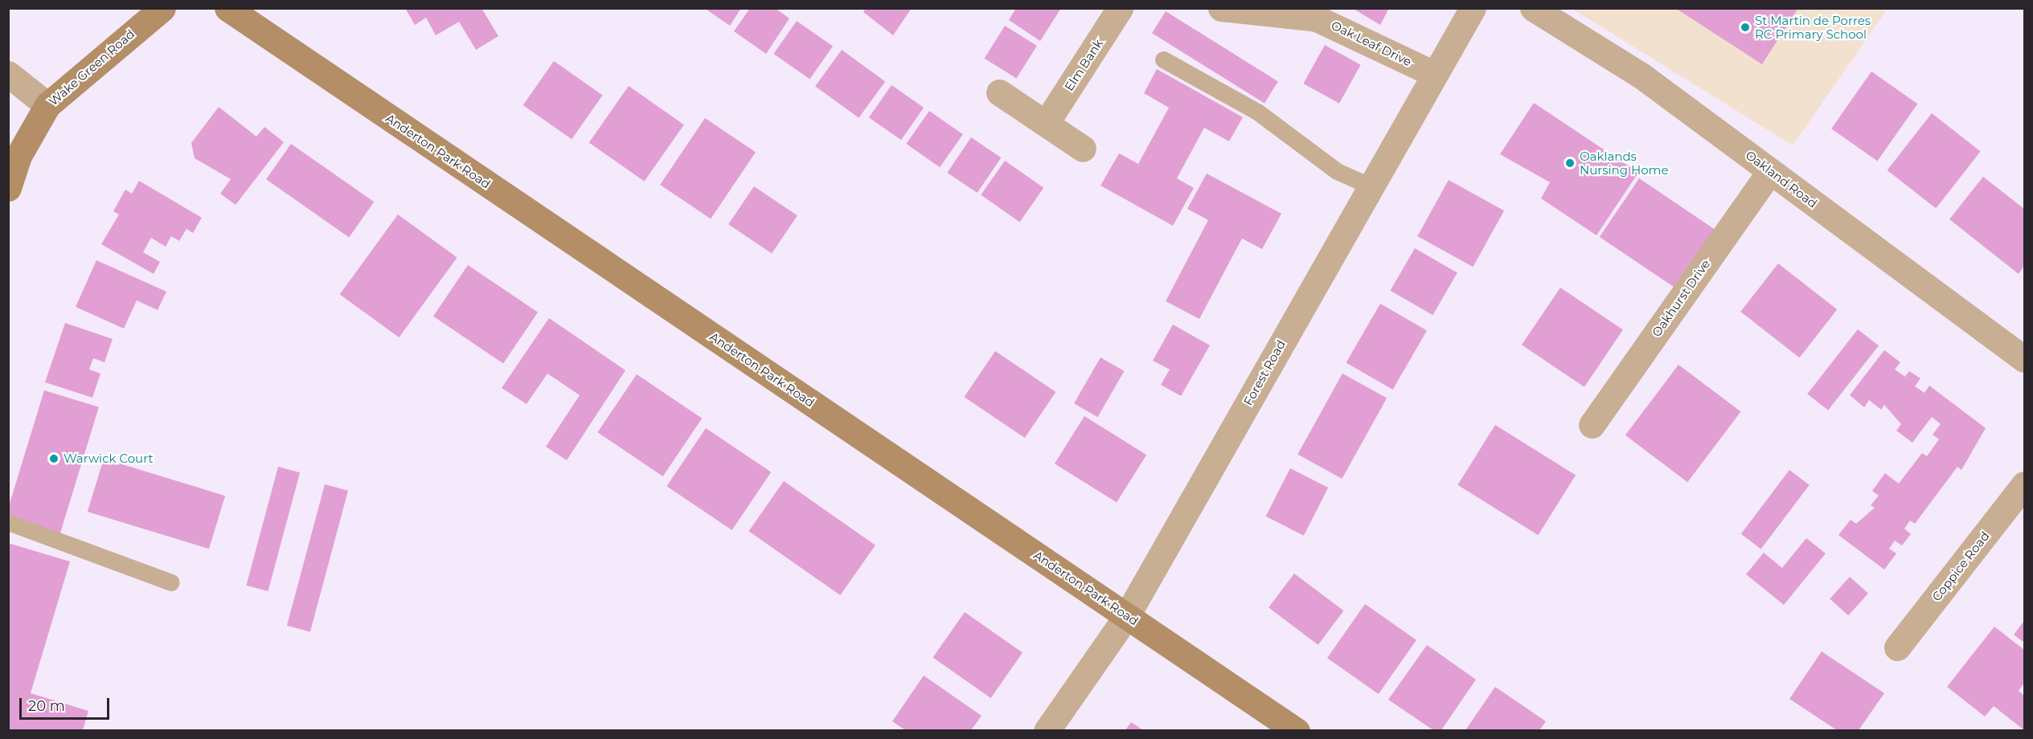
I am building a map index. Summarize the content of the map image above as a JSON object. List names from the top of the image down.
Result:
{
  "streets": {
    "street": [
      "Oak Leaf Drive",
      "Elm Bank",
      "Wake Green Road",
      "Anderton Park Road",
      "Oakland Road",
      "Oakhurst Drive",
      "Forest Road",
      "Coppice Road"
    ]
  },
  "crossings": [
    ["Oak Leaf Drive", "Forest Road"],
    ["Anderton Park Road", "Forest Road"],
    ["Oakland Road", "Oakhurst Drive"]
  ],
  "places": ["St Martin de Porres RC Primary School", "Oaklands Nursing Home", "Warwick Court"],
  "scale_bar": "20 m"
}
